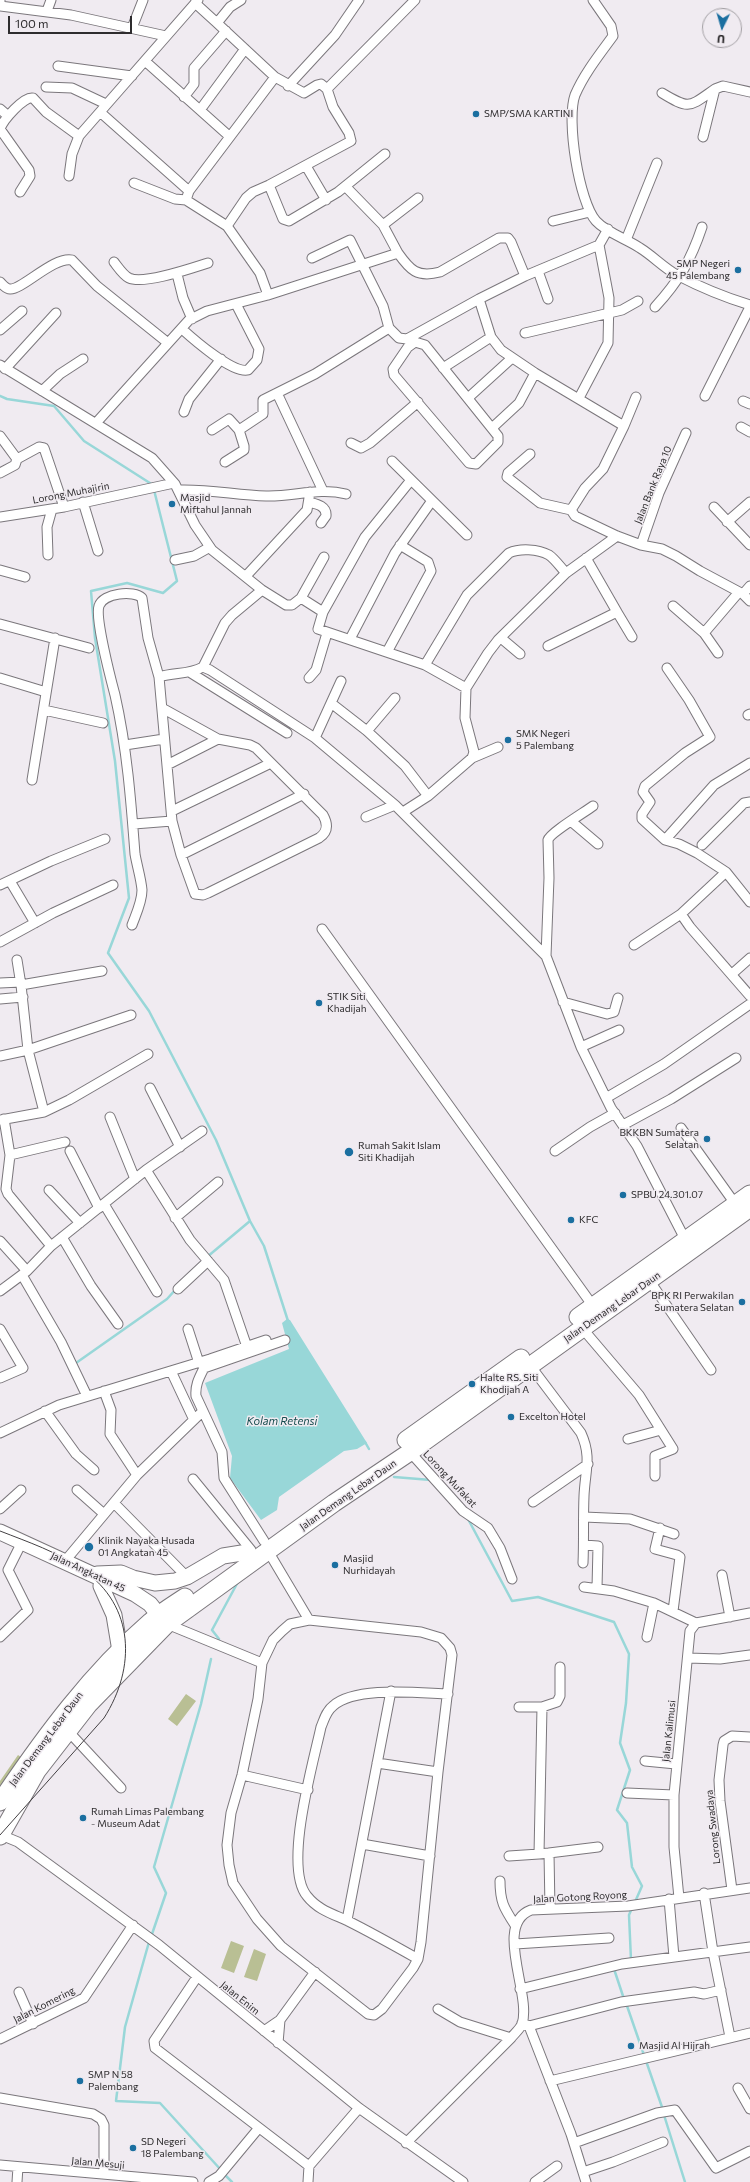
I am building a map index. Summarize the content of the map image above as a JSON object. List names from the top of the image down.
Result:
{
  "streets": {
    "highway": ["Jalan Demang Lebar Daun"],
    "main road": ["Jalan Angkatan 45"],
    "street": [
      "Jalan Bank Raya 10",
      "Lorong Muhajirin",
      "Lorong Mufakat",
      "Jalan Kalimusi",
      "Lorong Swadaya",
      "Jalan Gotong Royong",
      "Jalan Enim",
      "Jalan Komering",
      "Jalan Mesuji"
    ]
  },
  "crossings": [
    ["Jalan Demang Lebar Daun", "Lorong Mufakat"],
    ["Jalan Demang Lebar Daun", "Jalan Angkatan 45"],
    ["Jalan Demang Lebar Daun", "Jalan Enim"],
    ["Jalan Kalimusi", "Jalan Gotong Royong"],
    ["Lorong Swadaya", "Jalan Gotong Royong"],
    ["Jalan Enim", "Jalan Komering"]
  ],
  "water": ["Kolam Retensi"],
  "places": [
    "SMP/SMA KARTINI",
    "SMP Negeri 45 Palembang",
    "Masjid Miftahul Jannah",
    "SMK Negeri 5 Palembang",
    "STIK Siti Khadijah",
    "BKKBN Sumatera Selatan",
    "Rumah Sakit Islam Siti Khadijah",
    "SPBU 24.301.07",
    "KFC",
    "BPK RI Perwakilan Sumatera Selatan",
    "Halte RS. Siti Khodijah A",
    "Excelton Hotel",
    "Klinik Nayaka Husada 01 Angkatan 45",
    "Masjid Nurhidayah",
    "Rumah Limas Palembang - Museum Adat",
    "Masjid Al Hijrah",
    "SMP N 58 Palembang",
    "SD Negeri 18 Palembang"
  ],
  "scale_bar": "100 m",
  "north": "bottom"
}
